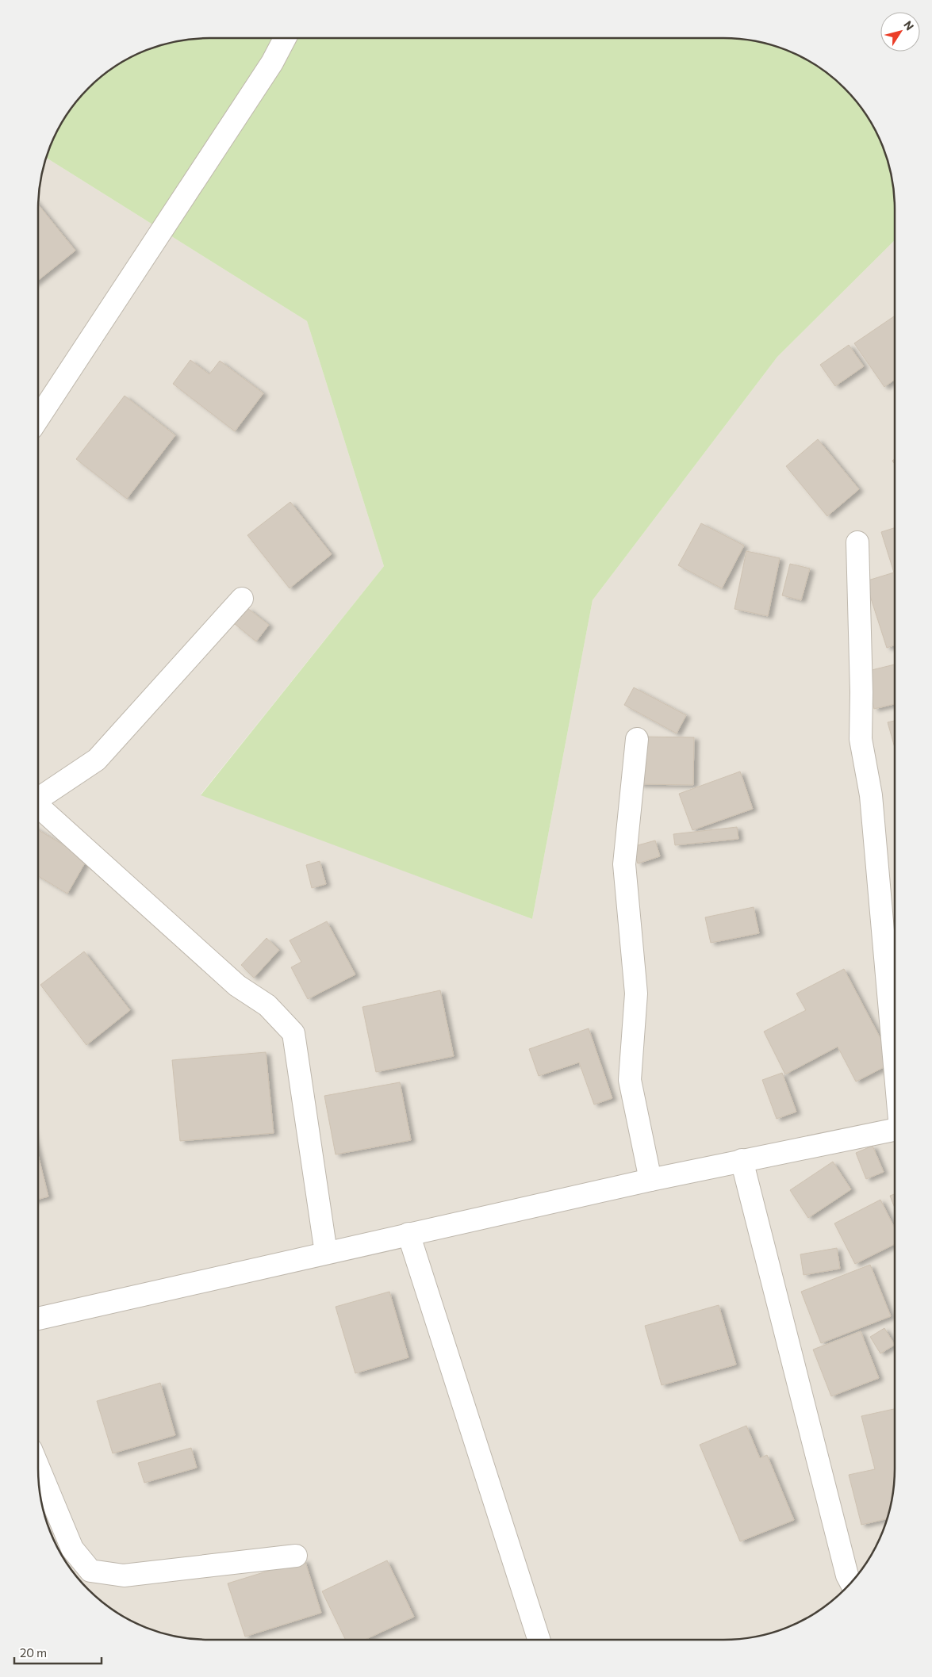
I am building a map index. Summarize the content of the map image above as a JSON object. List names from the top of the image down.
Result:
{
  "scale_bar": "20 m",
  "north": "top right"
}
